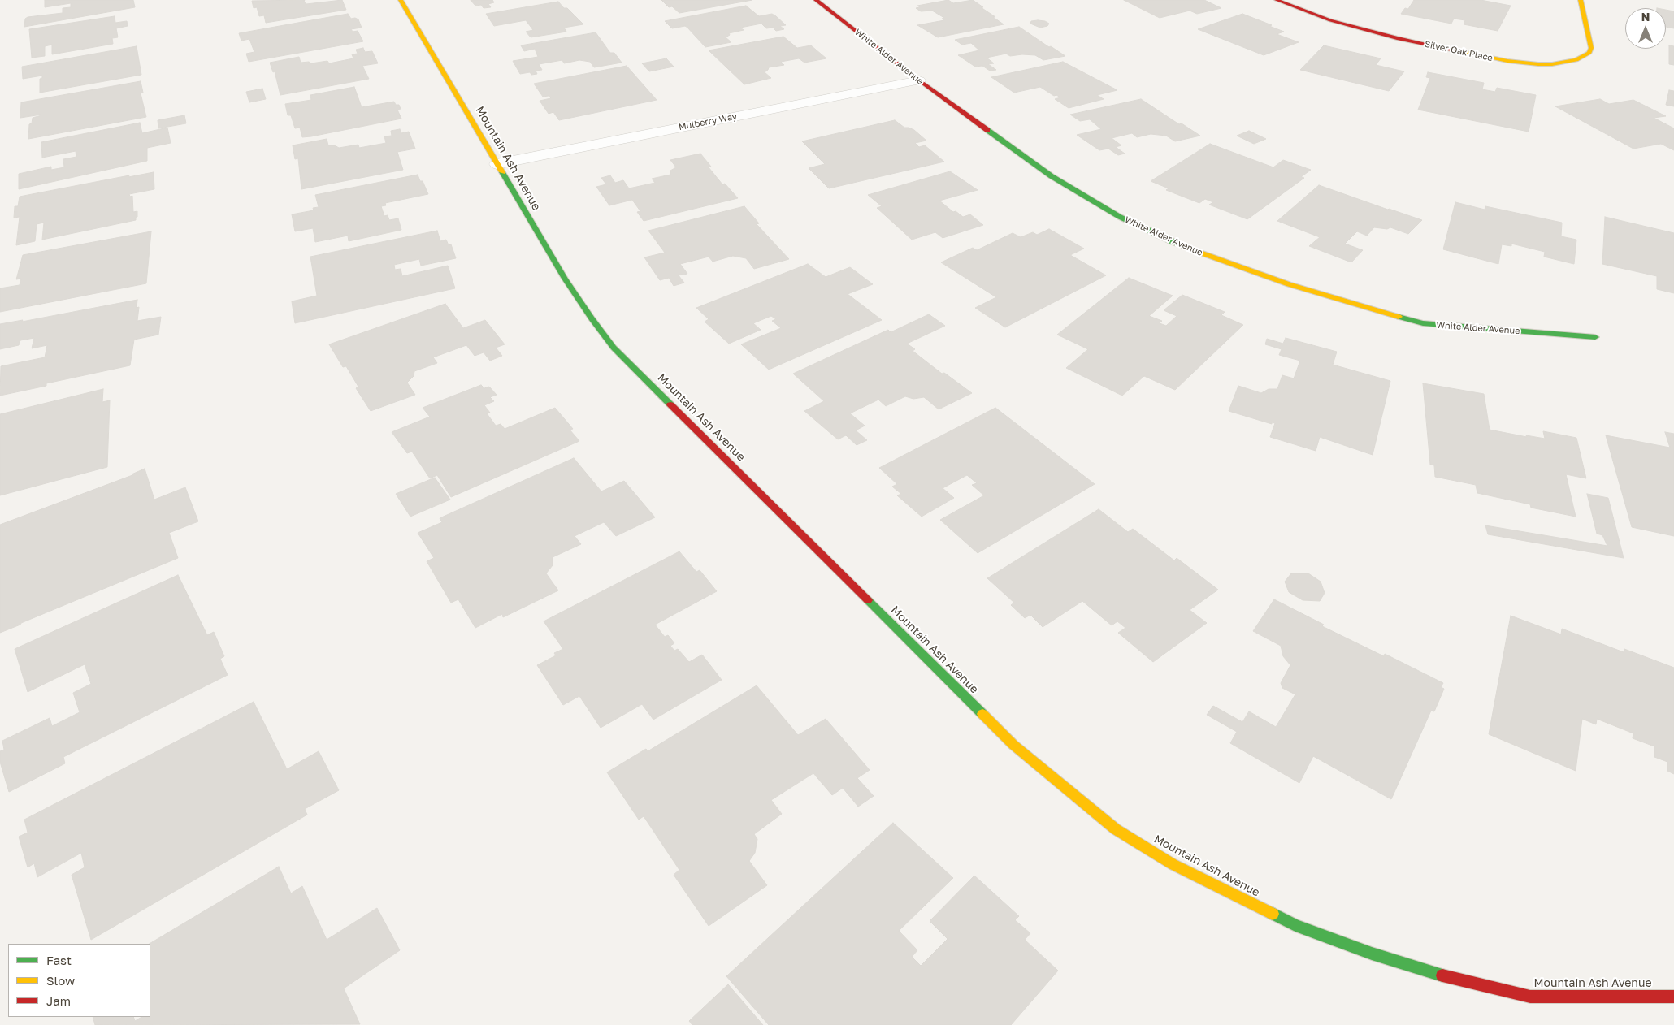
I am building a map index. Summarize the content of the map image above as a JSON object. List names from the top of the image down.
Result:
{
  "streets": {
    "street": [
      "Silver Oak Place",
      "White Alder Avenue",
      "Mulberry Way",
      "Mountain Ash Avenue"
    ]
  },
  "crossings": [
    ["White Alder Avenue", "Mulberry Way"],
    ["Mulberry Way", "Mountain Ash Avenue"]
  ],
  "legend": ["Fast", "Slow", "Jam"],
  "north": "top"
}
